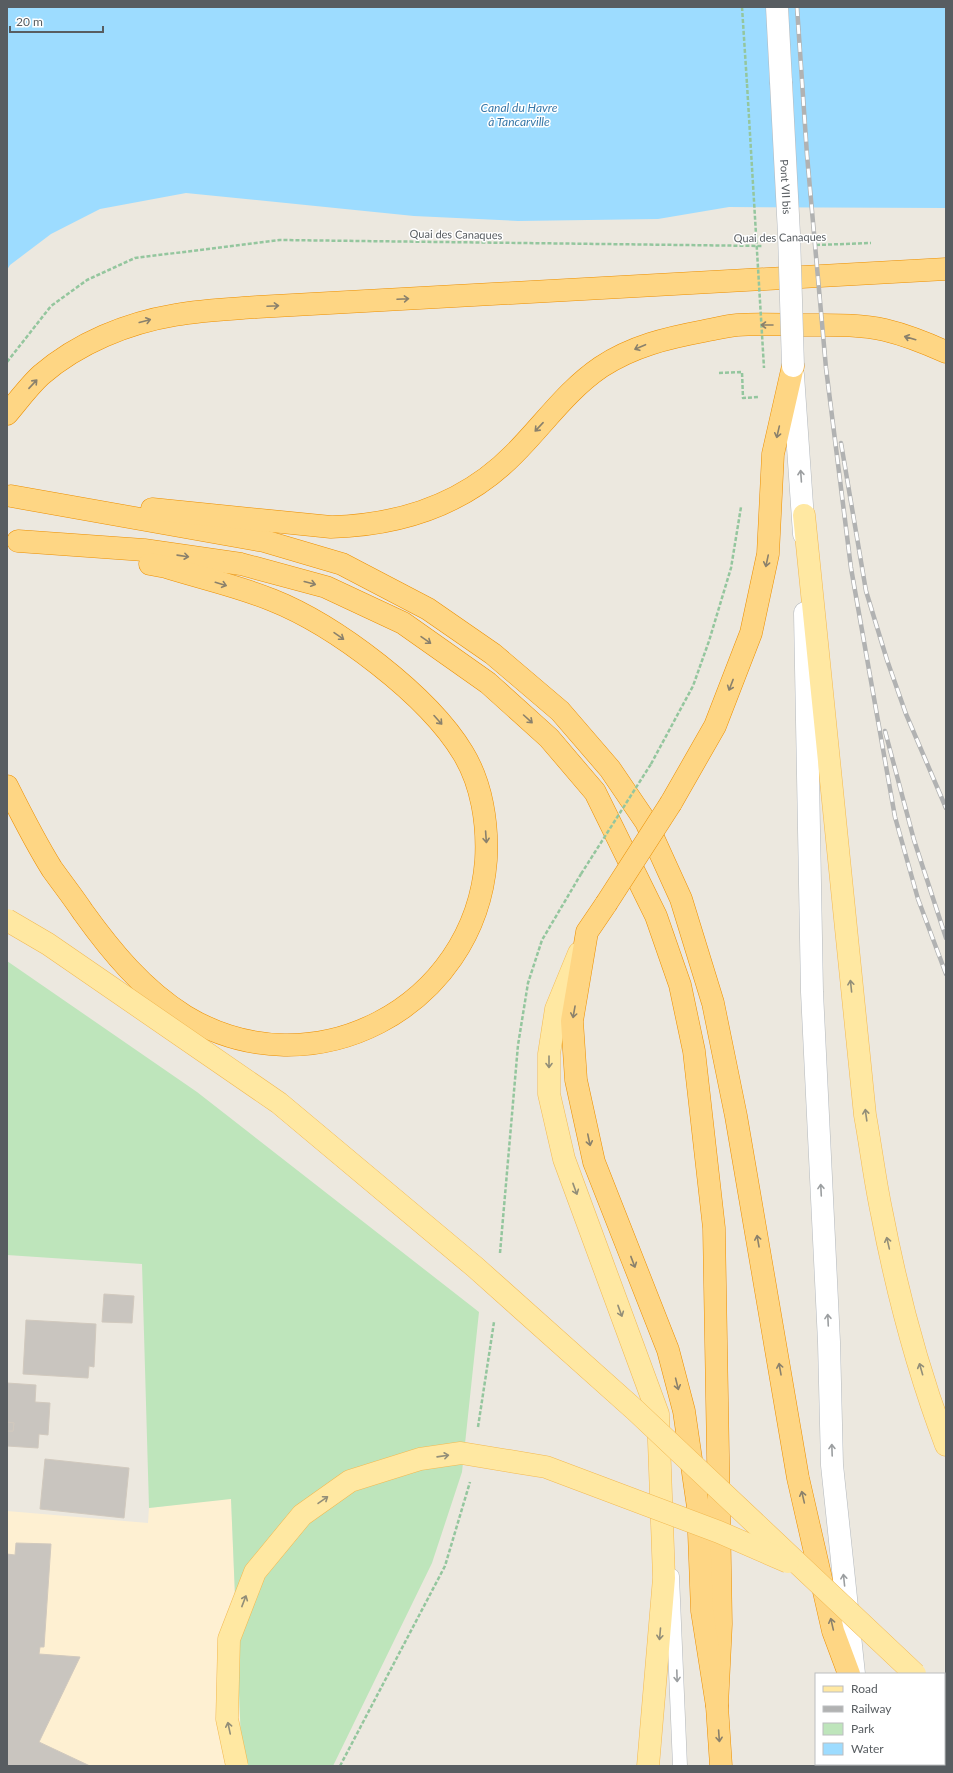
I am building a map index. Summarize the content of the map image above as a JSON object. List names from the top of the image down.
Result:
{
  "streets": {
    "main road": ["Pont VII bis"],
    "path": ["Quai des Canaques"]
  },
  "water": ["Canal du Havre à Tancarville"],
  "legend": [
    "Road",
    "Railway",
    "Park",
    "Water"
  ],
  "scale_bar": "20 m"
}
